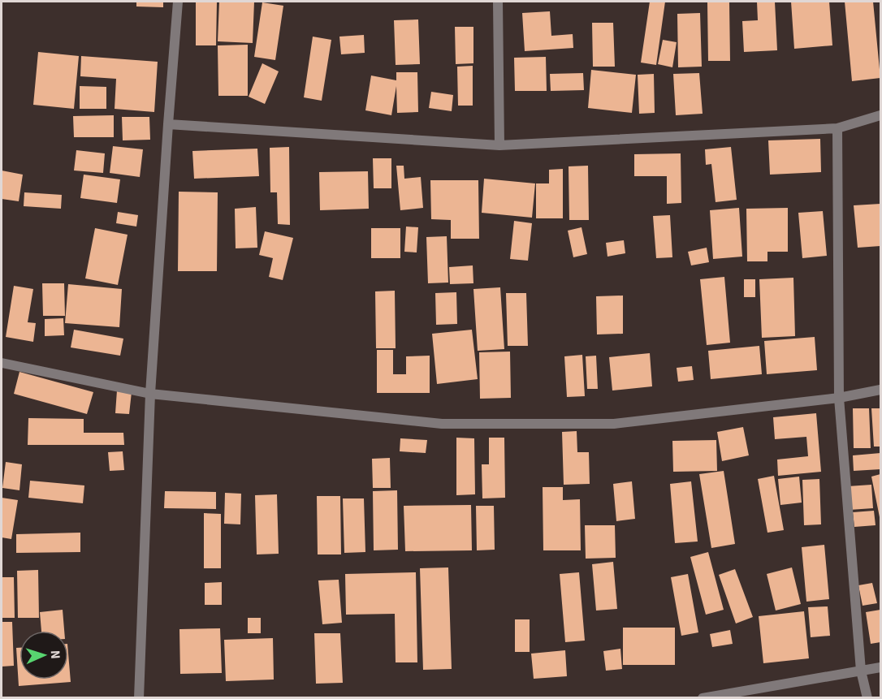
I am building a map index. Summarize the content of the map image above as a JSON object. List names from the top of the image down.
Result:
{
  "north": "right"
}
